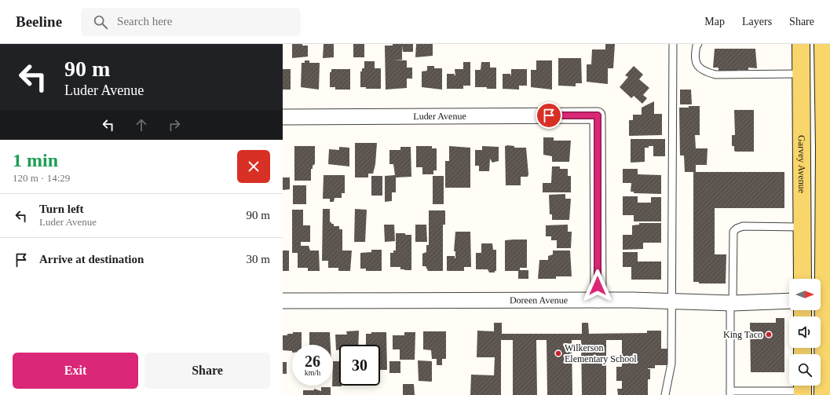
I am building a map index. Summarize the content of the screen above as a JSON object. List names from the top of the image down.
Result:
{
  "streets": {
    "main road": ["Garvey Avenue"],
    "street": ["Luder Avenue", "Doreen Avenue"]
  },
  "crossings": [
    ["Luder Avenue", "Doreen Avenue"]
  ],
  "places": ["King Taco", "Wilkerson Elementary School"],
  "north": "right",
  "page": {
    "header": "Beeline",
    "search": "Search here",
    "nav": ["Map", "Layers", "Share"],
    "turn": ["90 m", "Luder Avenue"],
    "heading": ["1 min", "120 m · 14:29"],
    "list": [
      {
        "name": "Turn left",
        "note": "Luder Avenue",
        "value": "90 m"
      },
      {
        "name": "Arrive at destination",
        "value": "30 m"
      }
    ],
    "speed": "26 km/h",
    "limit": "30",
    "buttons": ["Exit", "Share"]
  }
}
